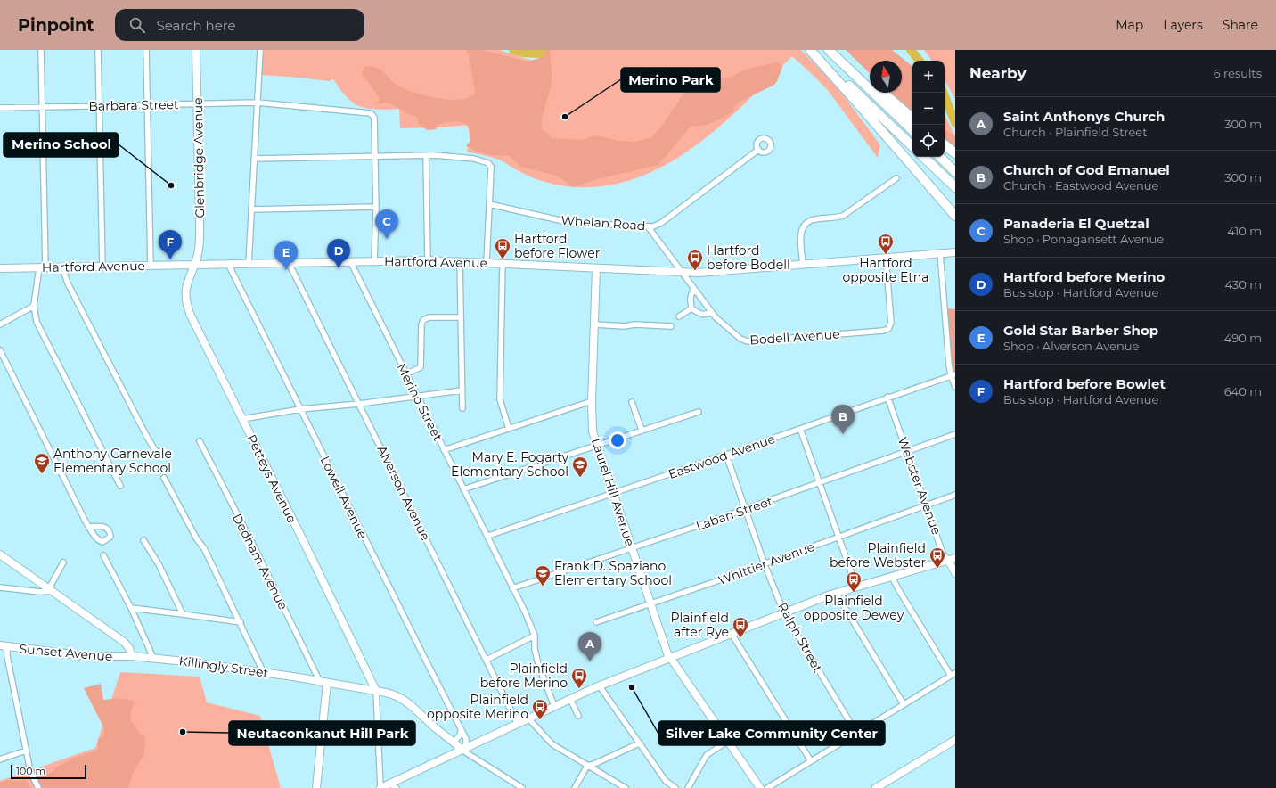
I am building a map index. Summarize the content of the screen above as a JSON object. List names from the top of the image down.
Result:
{
  "streets": {
    "main road": [
      "Glenbridge Avenue",
      "Hartford Avenue",
      "Petteys Avenue",
      "Webster Avenue",
      "Laurel Hill Avenue",
      "Sunset Avenue",
      "Killingly Street"
    ],
    "street": [
      "Barbara Street",
      "Whelan Road",
      "Bodell Avenue",
      "Merino Street",
      "Eastwood Avenue",
      "Alverson Avenue",
      "Lowell Avenue",
      "Laban Street",
      "Dedham Avenue",
      "Whittier Avenue",
      "Ralph Street"
    ]
  },
  "crossings": [
    ["Barbara Street", "Glenbridge Avenue"],
    ["Glenbridge Avenue", "Hartford Avenue"],
    ["Glenbridge Avenue", "Petteys Avenue"],
    ["Whelan Road", "Bodell Avenue"],
    ["Hartford Avenue", "Bodell Avenue"],
    ["Hartford Avenue", "Merino Street"],
    ["Hartford Avenue", "Petteys Avenue"],
    ["Hartford Avenue", "Laurel Hill Avenue"],
    ["Hartford Avenue", "Alverson Avenue"],
    ["Hartford Avenue", "Lowell Avenue"],
    ["Merino Street", "Eastwood Avenue"],
    ["Merino Street", "Laban Street"],
    ["Eastwood Avenue", "Webster Avenue"],
    ["Eastwood Avenue", "Laurel Hill Avenue"],
    ["Eastwood Avenue", "Ralph Street"],
    ["Petteys Avenue", "Killingly Street"],
    ["Webster Avenue", "Laban Street"],
    ["Webster Avenue", "Whittier Avenue"],
    ["Laurel Hill Avenue", "Laban Street"],
    ["Laurel Hill Avenue", "Whittier Avenue"],
    ["Lowell Avenue", "Killingly Street"],
    ["Laban Street", "Ralph Street"],
    ["Dedham Avenue", "Killingly Street"],
    ["Whittier Avenue", "Ralph Street"],
    ["Sunset Avenue", "Killingly Street"]
  ],
  "places": {
    "other": [
      "Merino Park",
      "Merino School",
      "Silver Lake Community Center",
      "Neutaconkanut Hill Park"
    ],
    "bus stop": [
      "Hartford opposite Etna",
      "Hartford before Flower",
      "Hartford before Bodell",
      "Plainfield before Webster",
      "Plainfield opposite Dewey",
      "Plainfield after Rye",
      "Plainfield before Merino",
      "Plainfield opposite Merino"
    ],
    "school or university": ["Anthony Carnevale Elementary School", "Mary E. Fogarty Elementary School", "Frank D. Spaziano Elementary School"]
  },
  "scale_bar": "100 m",
  "north": "top",
  "page": {
    "header": "Pinpoint",
    "search": "Search here",
    "nav": ["Map", "Layers", "Share"],
    "heading": ["Nearby", "6 results"],
    "map_buttons": ["+", "−"],
    "list": [
      {
        "mark": "A",
        "name": "Saint Anthonys Church",
        "note": "Church · Plainfield Street",
        "value": "300 m"
      },
      {
        "mark": "B",
        "name": "Church of God Emanuel",
        "note": "Church · Eastwood Avenue",
        "value": "300 m"
      },
      {
        "mark": "C",
        "name": "Panaderia El Quetzal",
        "note": "Shop · Ponagansett Avenue",
        "value": "410 m"
      },
      {
        "mark": "D",
        "name": "Hartford before Merino",
        "note": "Bus stop · Hartford Avenue",
        "value": "430 m"
      },
      {
        "mark": "E",
        "name": "Gold Star Barber Shop",
        "note": "Shop · Alverson Avenue",
        "value": "490 m"
      },
      {
        "mark": "F",
        "name": "Hartford before Bowlet",
        "note": "Bus stop · Hartford Avenue",
        "value": "640 m"
      }
    ],
    "pins": [
      "C",
      "F",
      "D",
      "E",
      "B",
      "A"
    ],
    "scale": "100 m"
  }
}
